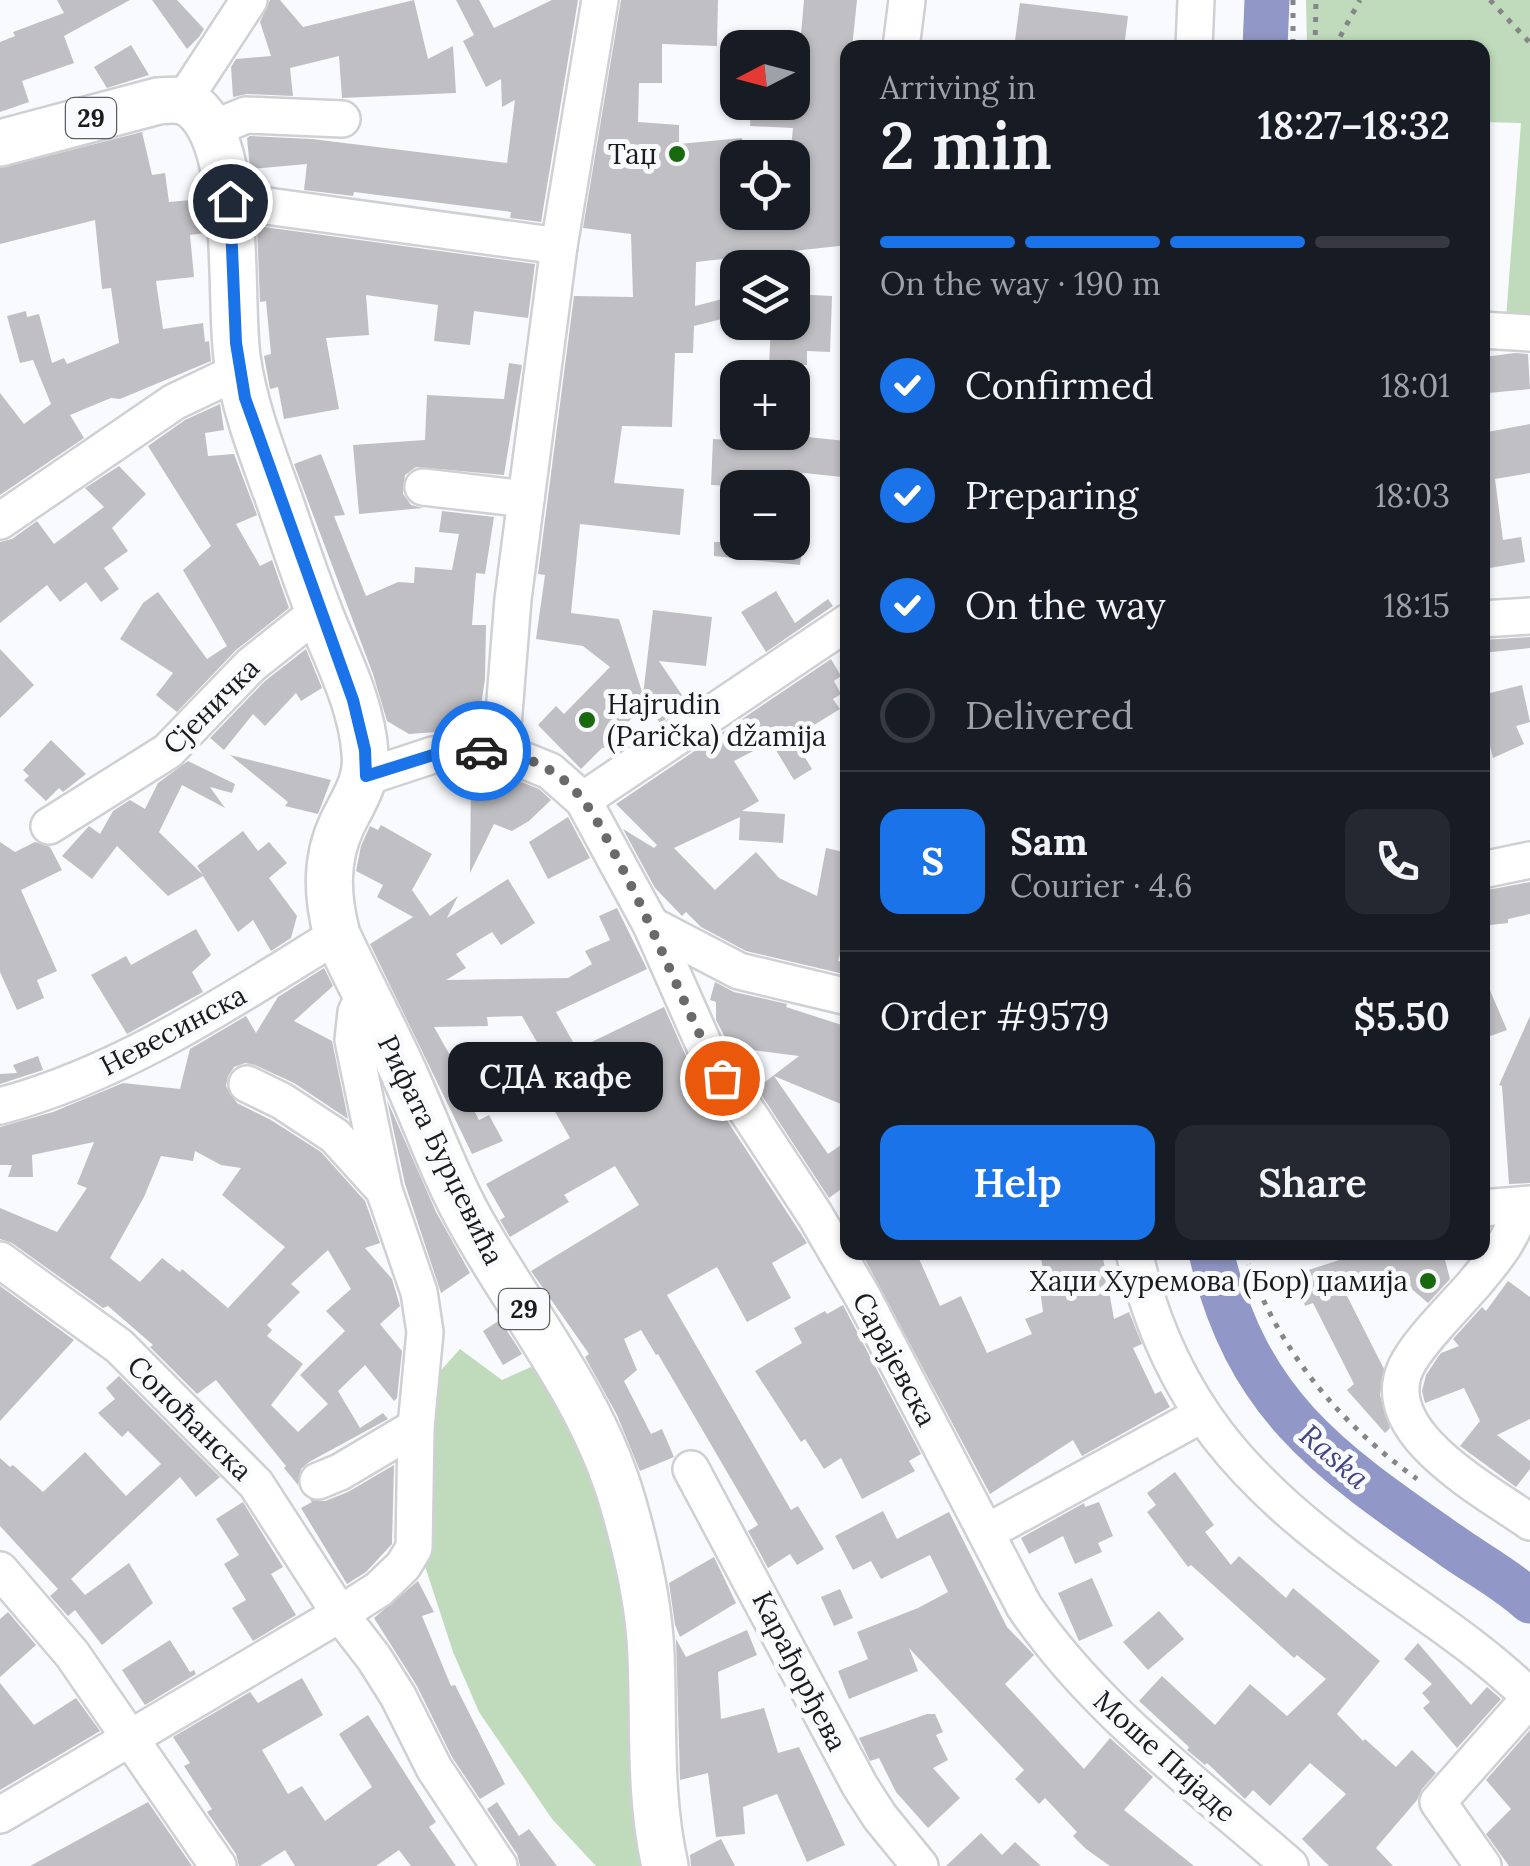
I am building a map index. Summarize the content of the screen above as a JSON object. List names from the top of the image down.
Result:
{
  "streets": {
    "main road": ["29", "Рифата Бурџевића"],
    "street": [
      "Сјеничка",
      "Невесинска",
      "Сарајевска",
      "Сопоћанска",
      "Карађорђева",
      "Моше Пијаде"
    ]
  },
  "crossings": [
    ["Невесинска", "Рифата Бурџевића"],
    ["Сарајевска", "Моше Пијаде"]
  ],
  "water": ["Raska"],
  "places": [
    "Таџ",
    "Hajrudin (Parička) džamija",
    "СДА кафе",
    "Хаџи Хуремова (Бор) џамија"
  ],
  "north": "left",
  "page": {
    "map_buttons": ["+", "−"],
    "heading": ["2 min", "Arriving in", "18:27–18:32"],
    "panel": [
      "Sam",
      "Courier · 4.6",
      "Order #9579",
      "$5.50"
    ],
    "bar": "On the way · 190 m",
    "list": [
      ["Confirmed", "18:01"],
      ["Preparing", "18:03"],
      ["On the way", "18:15"],
      "Delivered"
    ],
    "round": "S",
    "bubble": "СДА кафе",
    "buttons": ["Help", "Share"]
  }
}
